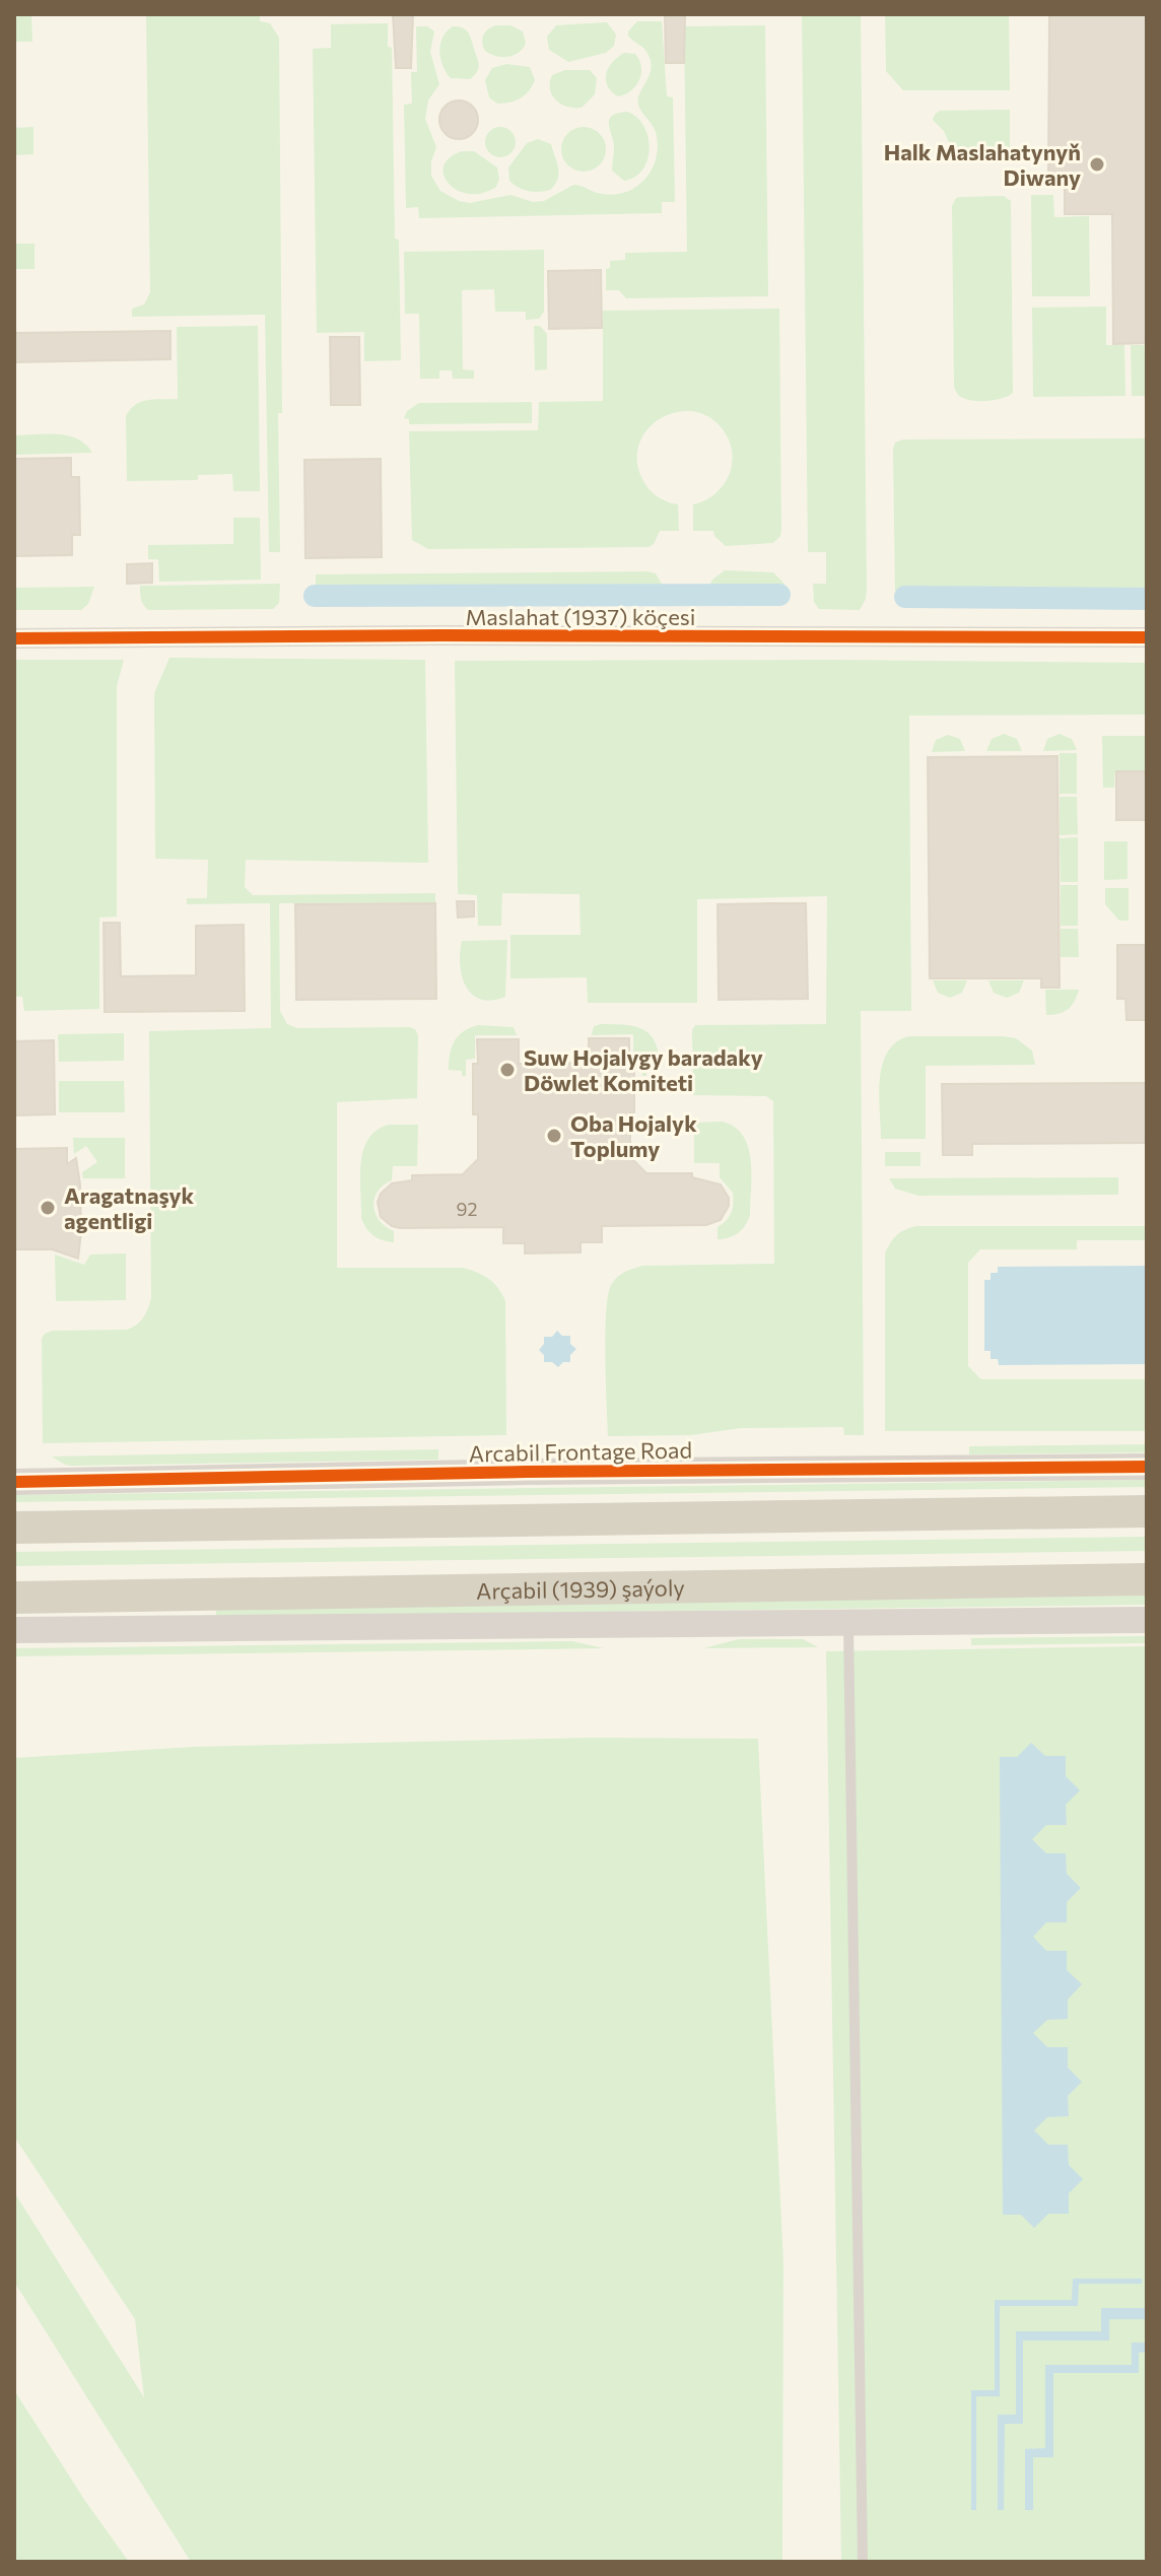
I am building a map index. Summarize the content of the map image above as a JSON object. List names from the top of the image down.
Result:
{
  "streets": {
    "main road": ["Arçabil (1939) şaýoly"],
    "street": ["Maslahat (1937) köçesi", "Arcabil Frontage Road"]
  },
  "places": [
    "Halk Maslahatynyň Diwany",
    "Suw Hojalygy baradaky Döwlet Komiteti",
    "Oba Hojalyk Toplumy",
    "Aragatnaşyk agentligi"
  ],
  "house_numbers": ["92"]
}
